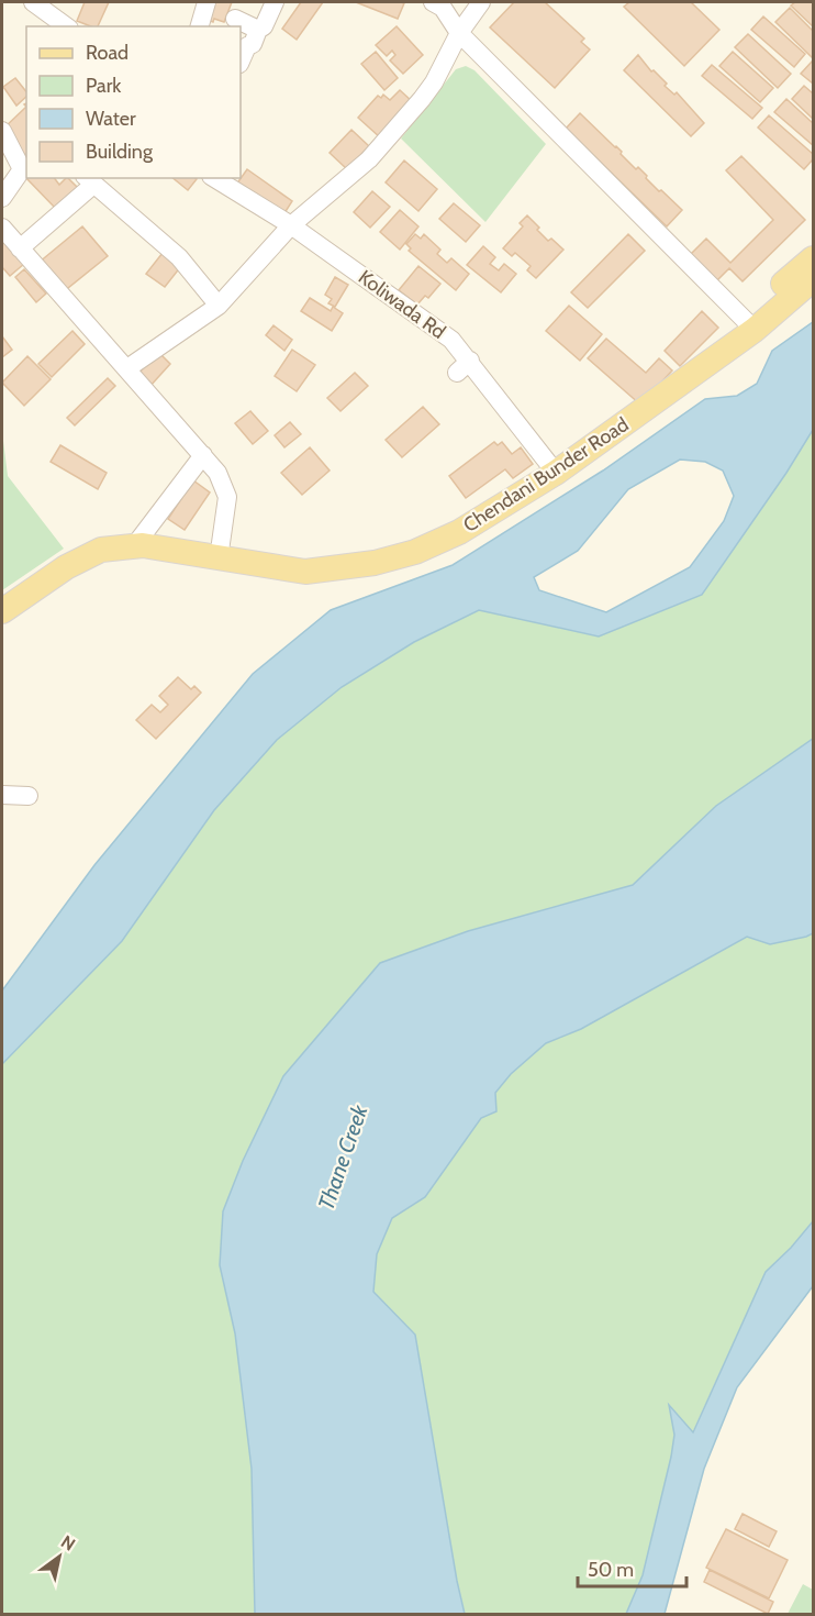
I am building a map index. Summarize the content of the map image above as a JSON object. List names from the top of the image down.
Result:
{
  "streets": {
    "main road": ["Chendani Bunder Road"],
    "street": ["Koliwada Rd"]
  },
  "crossings": [
    ["Koliwada Rd", "Chendani Bunder Road"]
  ],
  "water": ["Thane Creek"],
  "legend": [
    "Road",
    "Park",
    "Water",
    "Building"
  ],
  "scale_bar": "50 m",
  "north": "top right"
}
